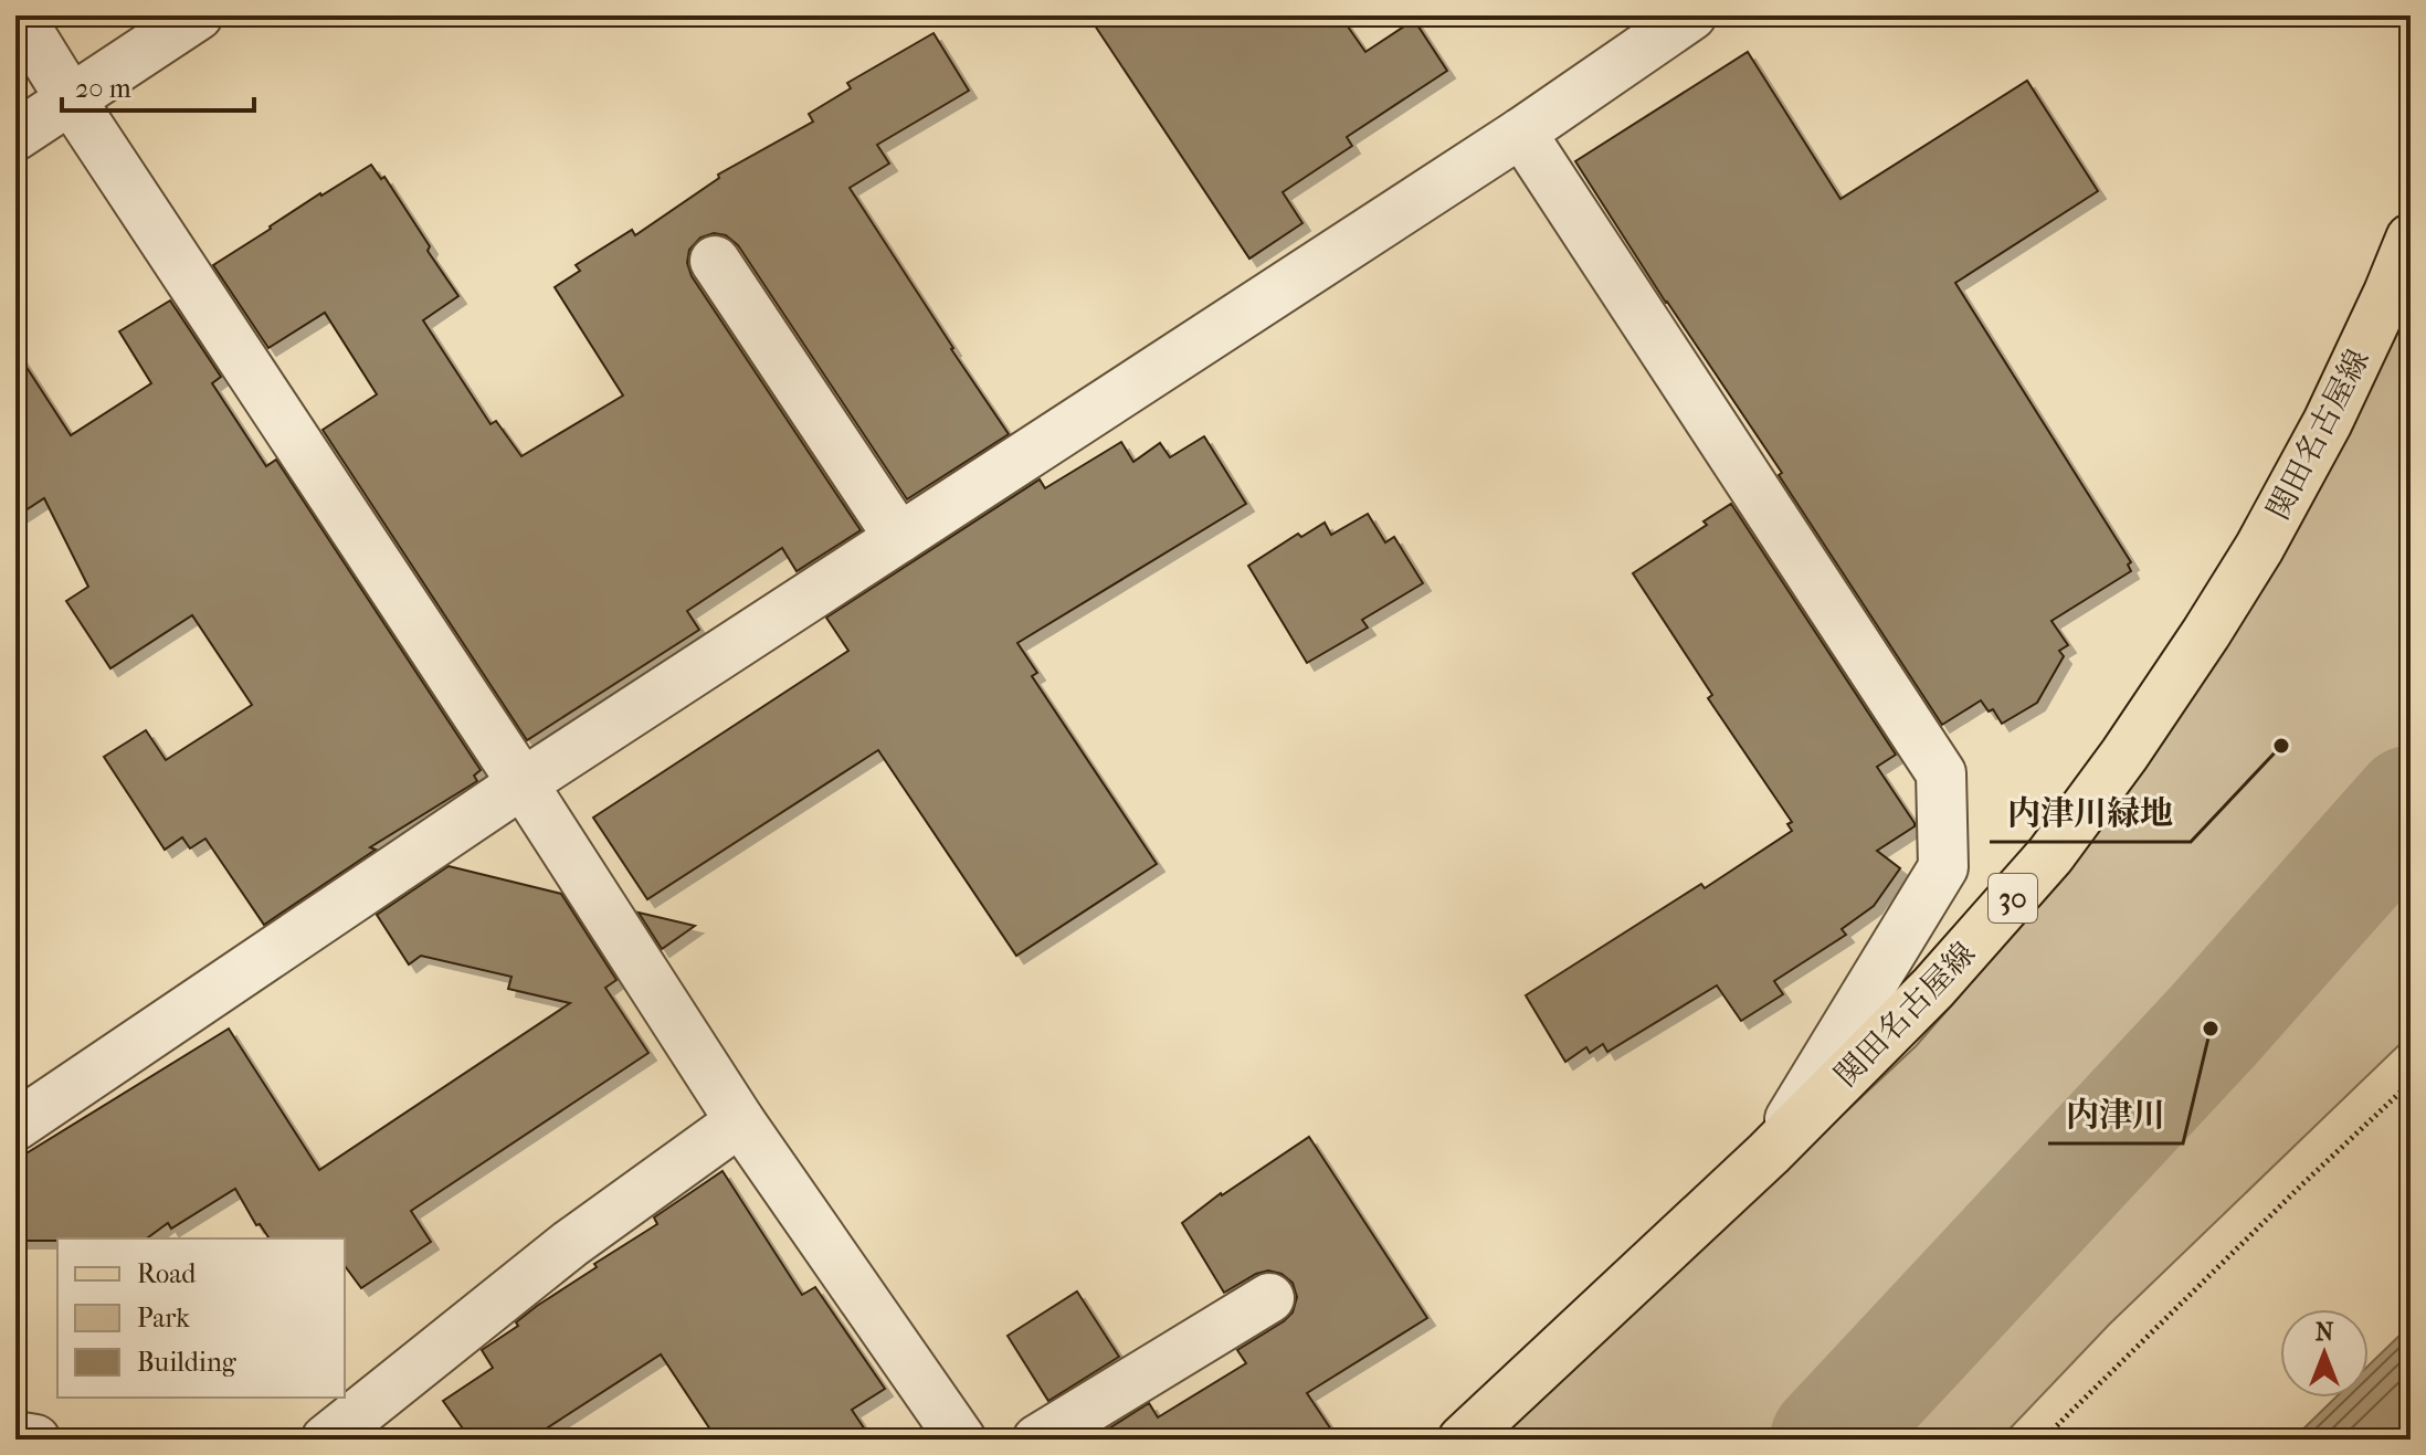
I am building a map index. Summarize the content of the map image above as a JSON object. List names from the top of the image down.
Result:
{
  "streets": {
    "main road": ["関田名古屋線", "30"]
  },
  "places": ["内津川緑地", "内津川"],
  "legend": ["Road", "Park", "Building"],
  "scale_bar": "20 m",
  "north": "top"
}
